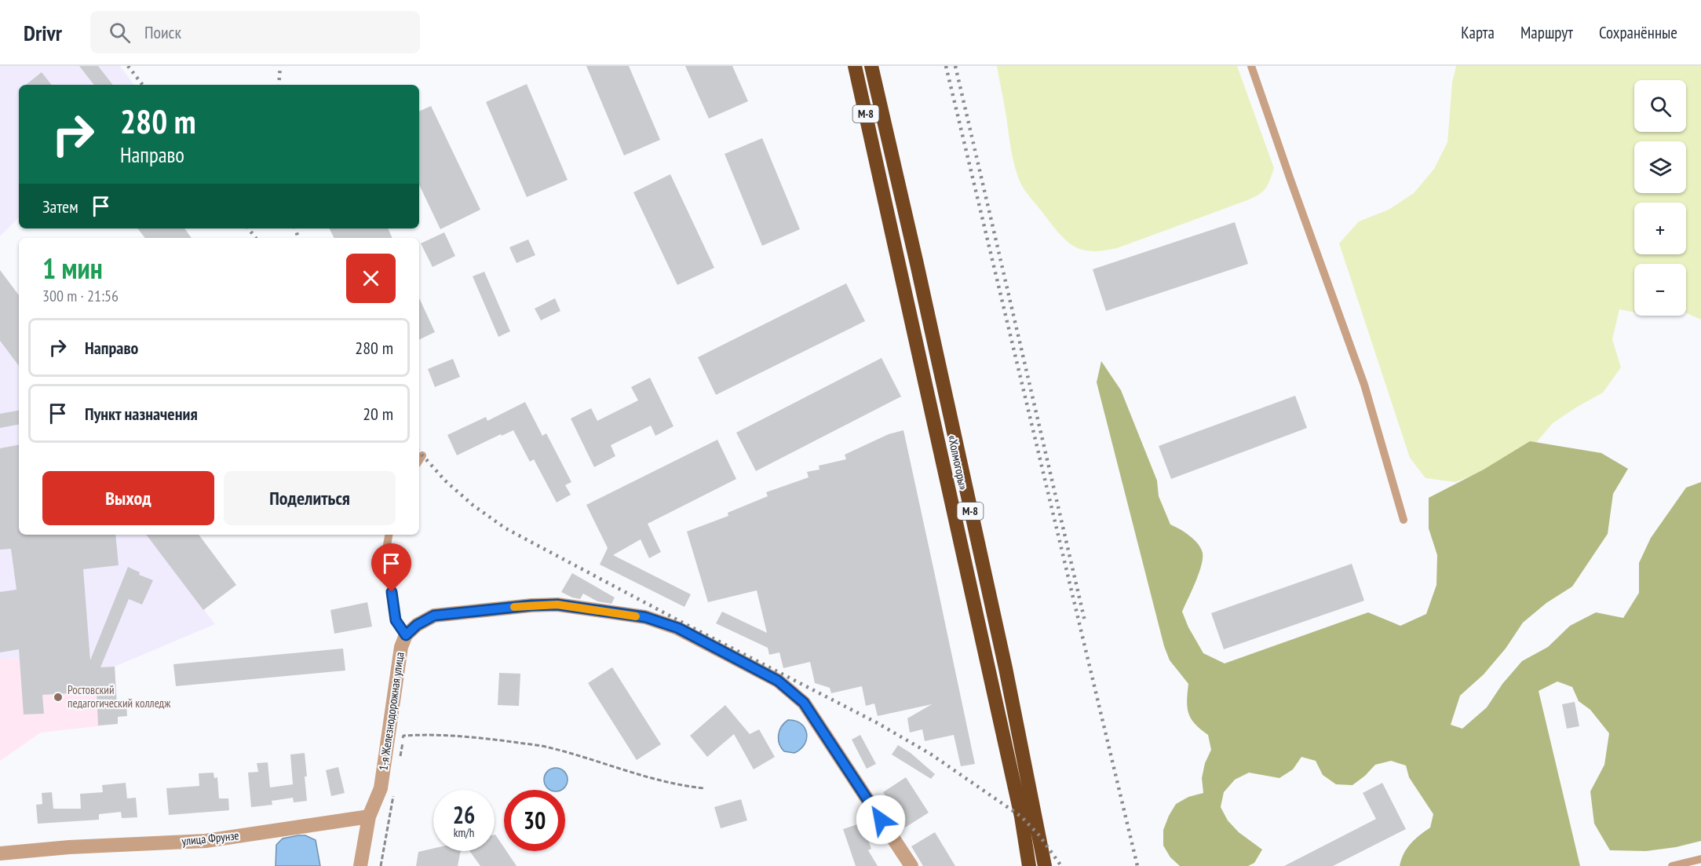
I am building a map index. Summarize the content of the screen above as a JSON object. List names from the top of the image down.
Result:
{
  "streets": {
    "highway": ["М-8", "«Холмогоры»"],
    "street": ["1-я Железнодорожная улица", "улица Фрунзе"]
  },
  "crossings": [
    ["1-я Железнодорожная улица", "улица Фрунзе"]
  ],
  "places": ["Ростовский педагогический колледж"],
  "page": {
    "header": "Drivr",
    "search": "Поиск",
    "nav": ["Карта", "Маршрут", "Сохранённые"],
    "map_buttons": ["+", "−"],
    "turn": ["280 m", "Направо"],
    "then": "Затем",
    "heading": ["1 мин", "300 m · 21:56"],
    "list": [
      {
        "name": "Направо",
        "value": "280 m"
      },
      {
        "name": "Пункт назначения",
        "value": "20 m"
      }
    ],
    "buttons": ["Выход", "Поделиться"],
    "speed": "26 km/h",
    "limit": "30"
  }
}
